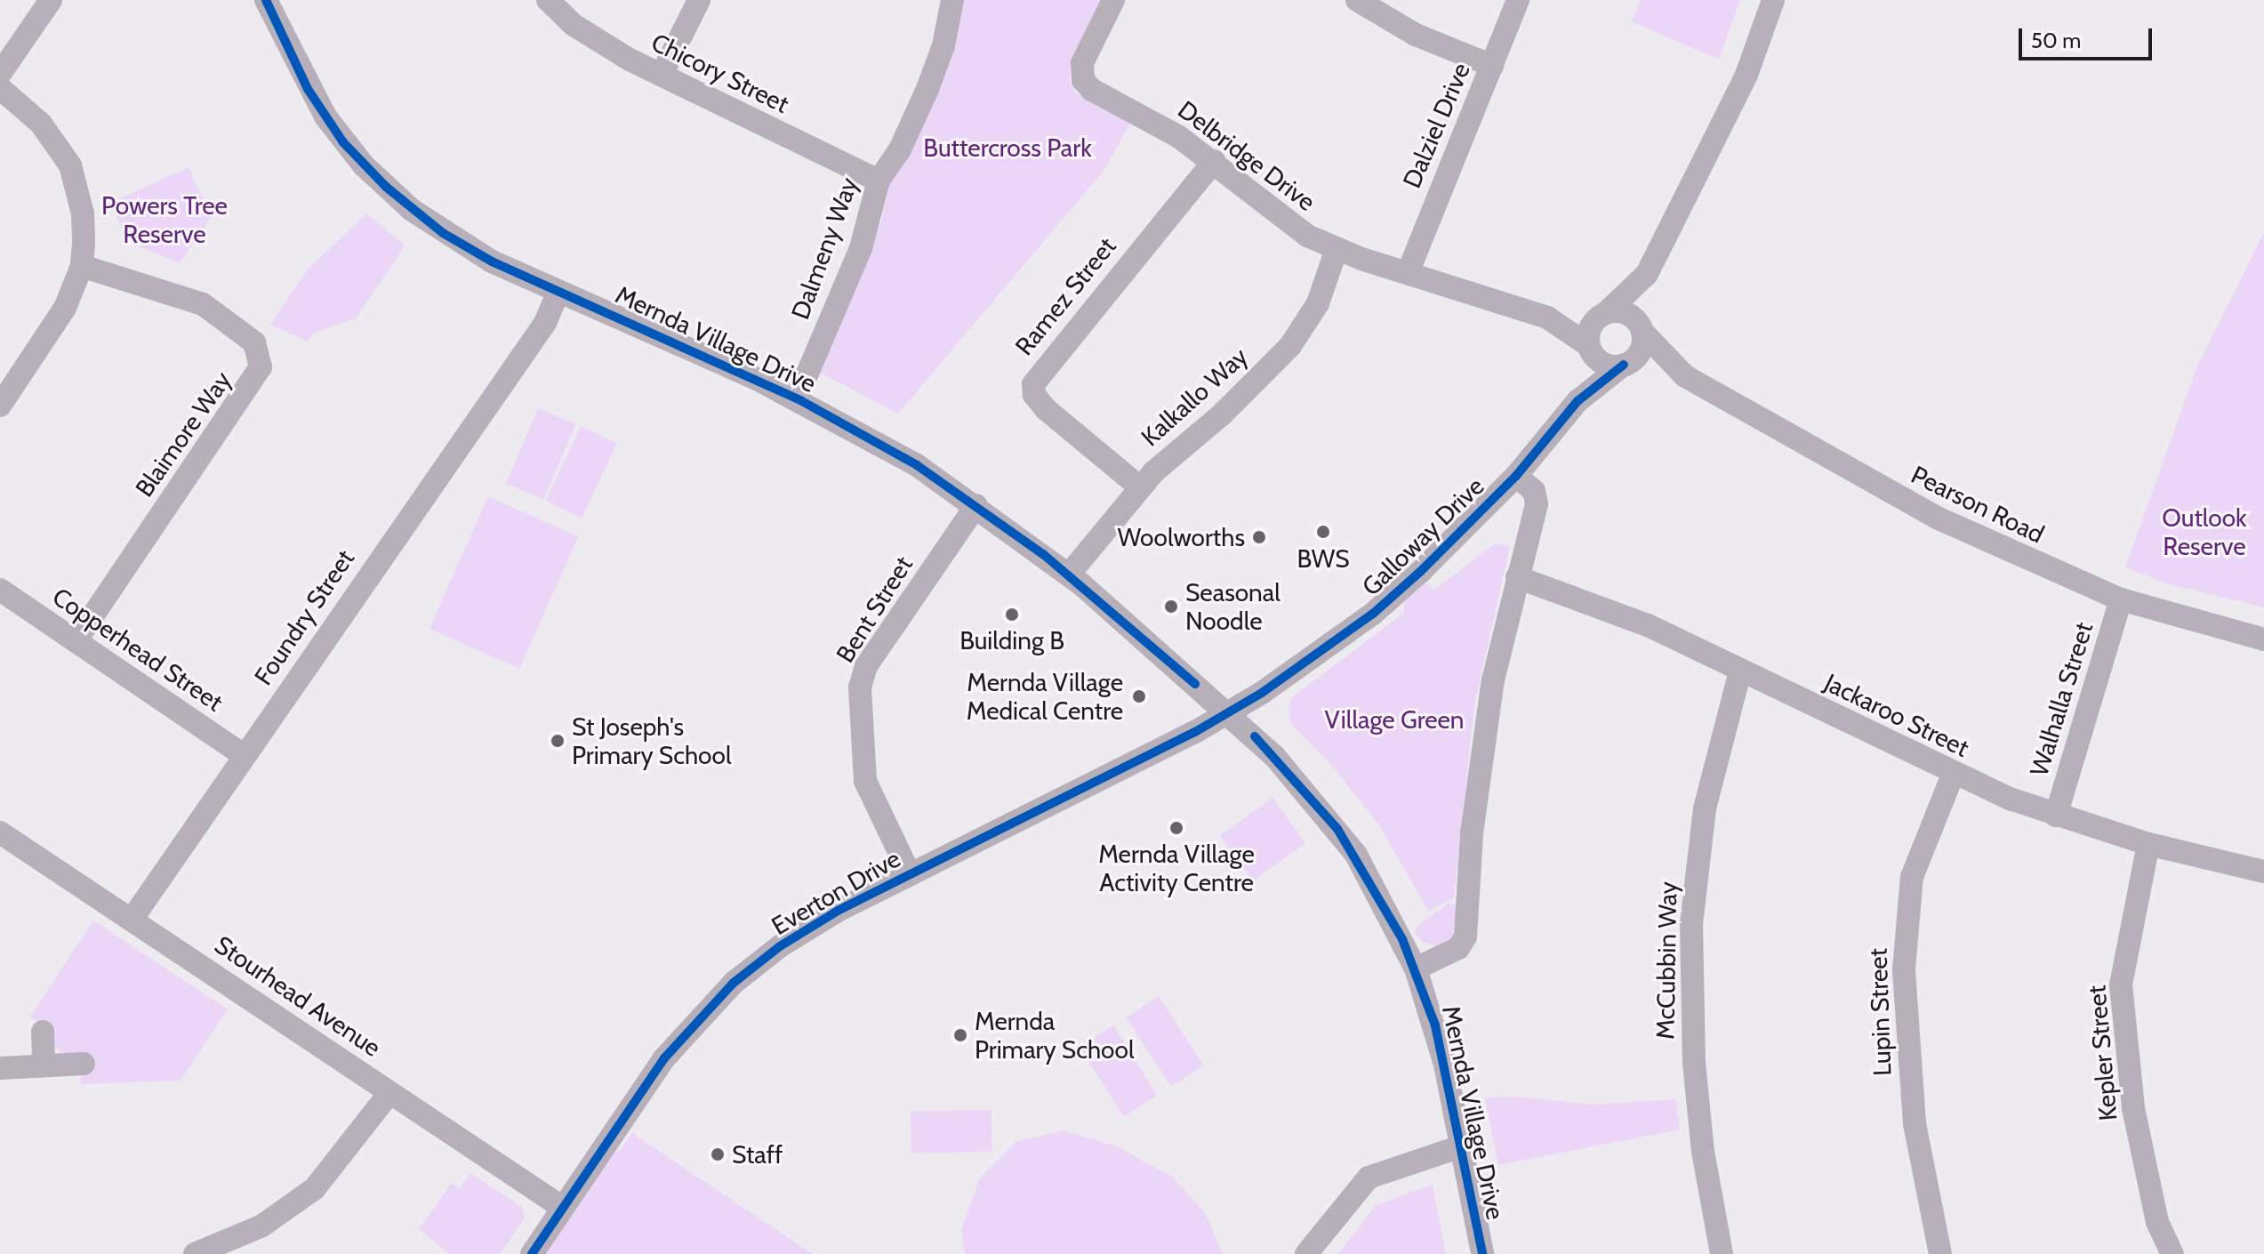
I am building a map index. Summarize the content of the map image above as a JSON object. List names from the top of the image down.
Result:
{
  "streets": {
    "street": [
      "Chicory Street",
      "Dalziel Drive",
      "Delbridge Drive",
      "Dalmeny Way",
      "Ramez Street",
      "Mernda Village Drive",
      "Kalkallo Way",
      "Blaimore Way",
      "Pearson Road",
      "Galloway Drive",
      "Bent Street",
      "Foundry Street",
      "Copperhead Street",
      "Walhalla Street",
      "Jackaroo Street",
      "Everton Drive",
      "McCubbin Way",
      "Stourhead Avenue",
      "Lupin Street",
      "Kepler Street"
    ]
  },
  "crossings": [
    ["Chicory Street", "Dalmeny Way"],
    ["Dalziel Drive", "Delbridge Drive"],
    ["Delbridge Drive", "Ramez Street"],
    ["Delbridge Drive", "Kalkallo Way"],
    ["Delbridge Drive", "Pearson Road"],
    ["Delbridge Drive", "Galloway Drive"],
    ["Dalmeny Way", "Mernda Village Drive"],
    ["Ramez Street", "Kalkallo Way"],
    ["Mernda Village Drive", "Kalkallo Way"],
    ["Mernda Village Drive", "Galloway Drive"],
    ["Mernda Village Drive", "Bent Street"],
    ["Mernda Village Drive", "Foundry Street"],
    ["Mernda Village Drive", "Everton Drive"],
    ["Blaimore Way", "Copperhead Street"],
    ["Pearson Road", "Galloway Drive"],
    ["Pearson Road", "Walhalla Street"],
    ["Galloway Drive", "Everton Drive"],
    ["Bent Street", "Everton Drive"],
    ["Foundry Street", "Copperhead Street"],
    ["Foundry Street", "Stourhead Avenue"],
    ["Walhalla Street", "Jackaroo Street"],
    ["Jackaroo Street", "McCubbin Way"],
    ["Jackaroo Street", "Lupin Street"],
    ["Jackaroo Street", "Kepler Street"],
    ["Everton Drive", "Stourhead Avenue"]
  ],
  "parks": [
    "Buttercross Park",
    "Powers Tree Reserve",
    "Outlook Reserve",
    "Village Green"
  ],
  "places": [
    "BWS",
    "Woolworths",
    "Seasonal Noodle",
    "Building B",
    "Mernda Village Medical Centre",
    "St Joseph's Primary School",
    "Mernda Village Activity Centre",
    "Mernda Primary School",
    "Staff"
  ],
  "scale_bar": "50 m"
}
